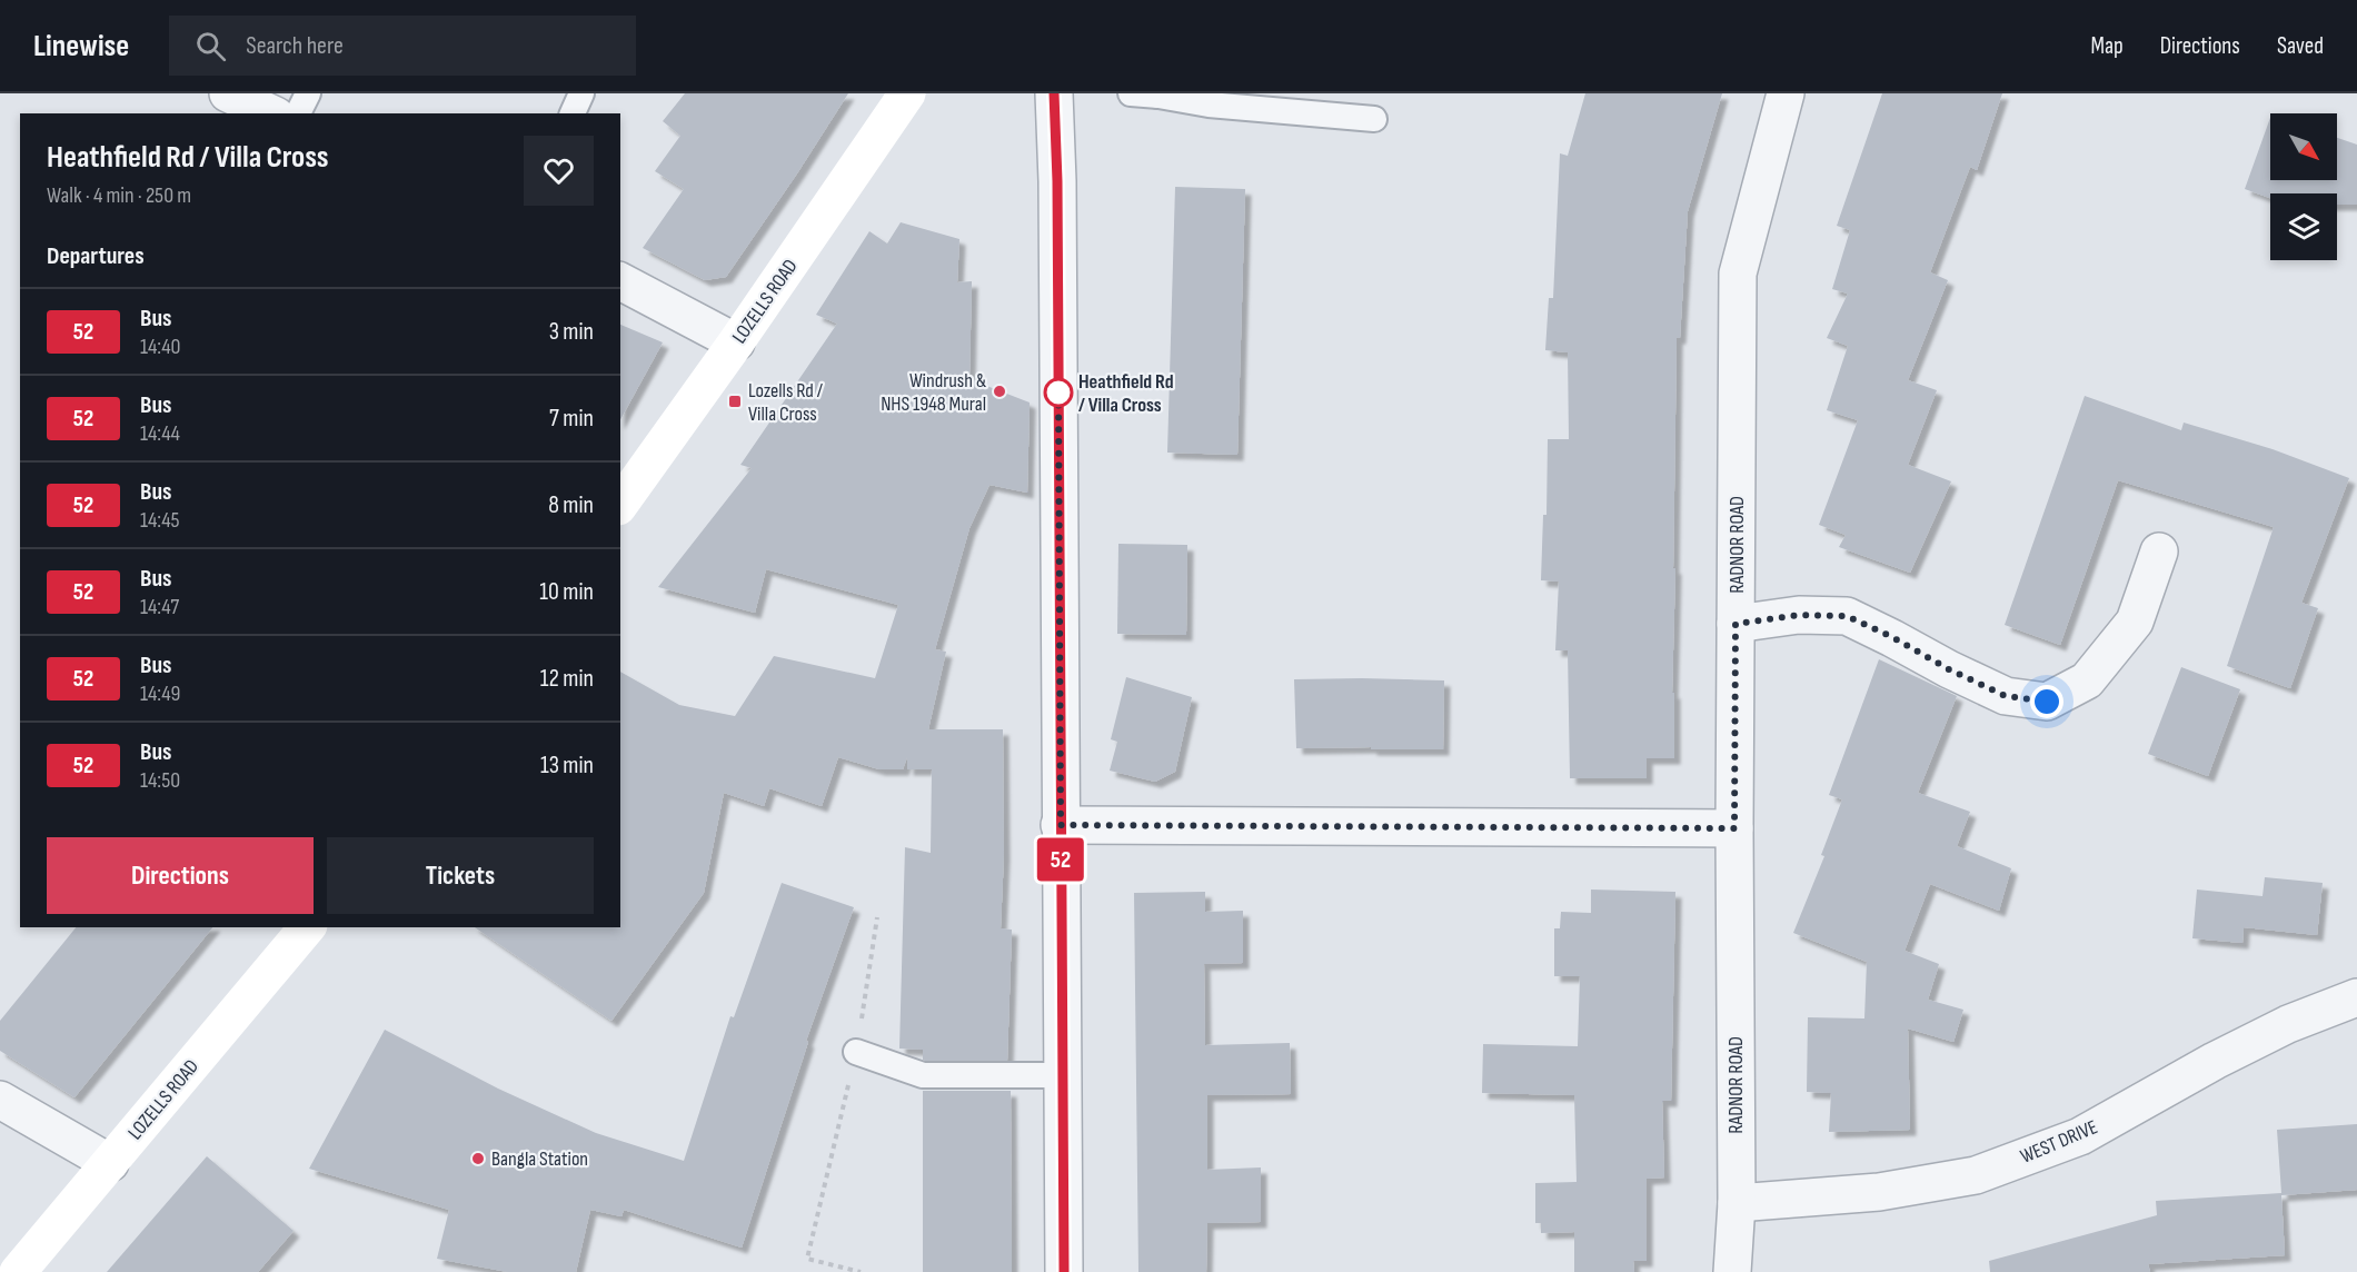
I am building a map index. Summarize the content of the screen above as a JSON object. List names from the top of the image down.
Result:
{
  "streets": {
    "main road": ["LOZELLS ROAD"],
    "street": ["RADNOR ROAD", "WEST DRIVE"]
  },
  "crossings": [
    ["RADNOR ROAD", "WEST DRIVE"]
  ],
  "places": {
    "other": ["Windrush & NHS 1948 Mural", "Heathfield Rd / Villa Cross", "Bangla Station"],
    "transit": ["Lozells Rd / Villa Cross"]
  },
  "lines": ["bus line 52"],
  "north": "bottom right",
  "page": {
    "header": "Linewise",
    "search": "Search here",
    "nav": ["Map", "Directions", "Saved"],
    "on_map": "52",
    "heading": [
      ["Heathfield Rd / Villa Cross", "Walk · 4 min · 250 m"],
      "Departures"
    ],
    "list": [
      {
        "mark": "52",
        "name": "Bus",
        "note": "14:40",
        "value": "3 min"
      },
      {
        "mark": "52",
        "name": "Bus",
        "note": "14:44",
        "value": "7 min"
      },
      {
        "mark": "52",
        "name": "Bus",
        "note": "14:45",
        "value": "8 min"
      },
      {
        "mark": "52",
        "name": "Bus",
        "note": "14:47",
        "value": "10 min"
      },
      {
        "mark": "52",
        "name": "Bus",
        "note": "14:49",
        "value": "12 min"
      },
      {
        "mark": "52",
        "name": "Bus",
        "note": "14:50",
        "value": "13 min"
      }
    ],
    "buttons": ["Directions", "Tickets"]
  }
}
